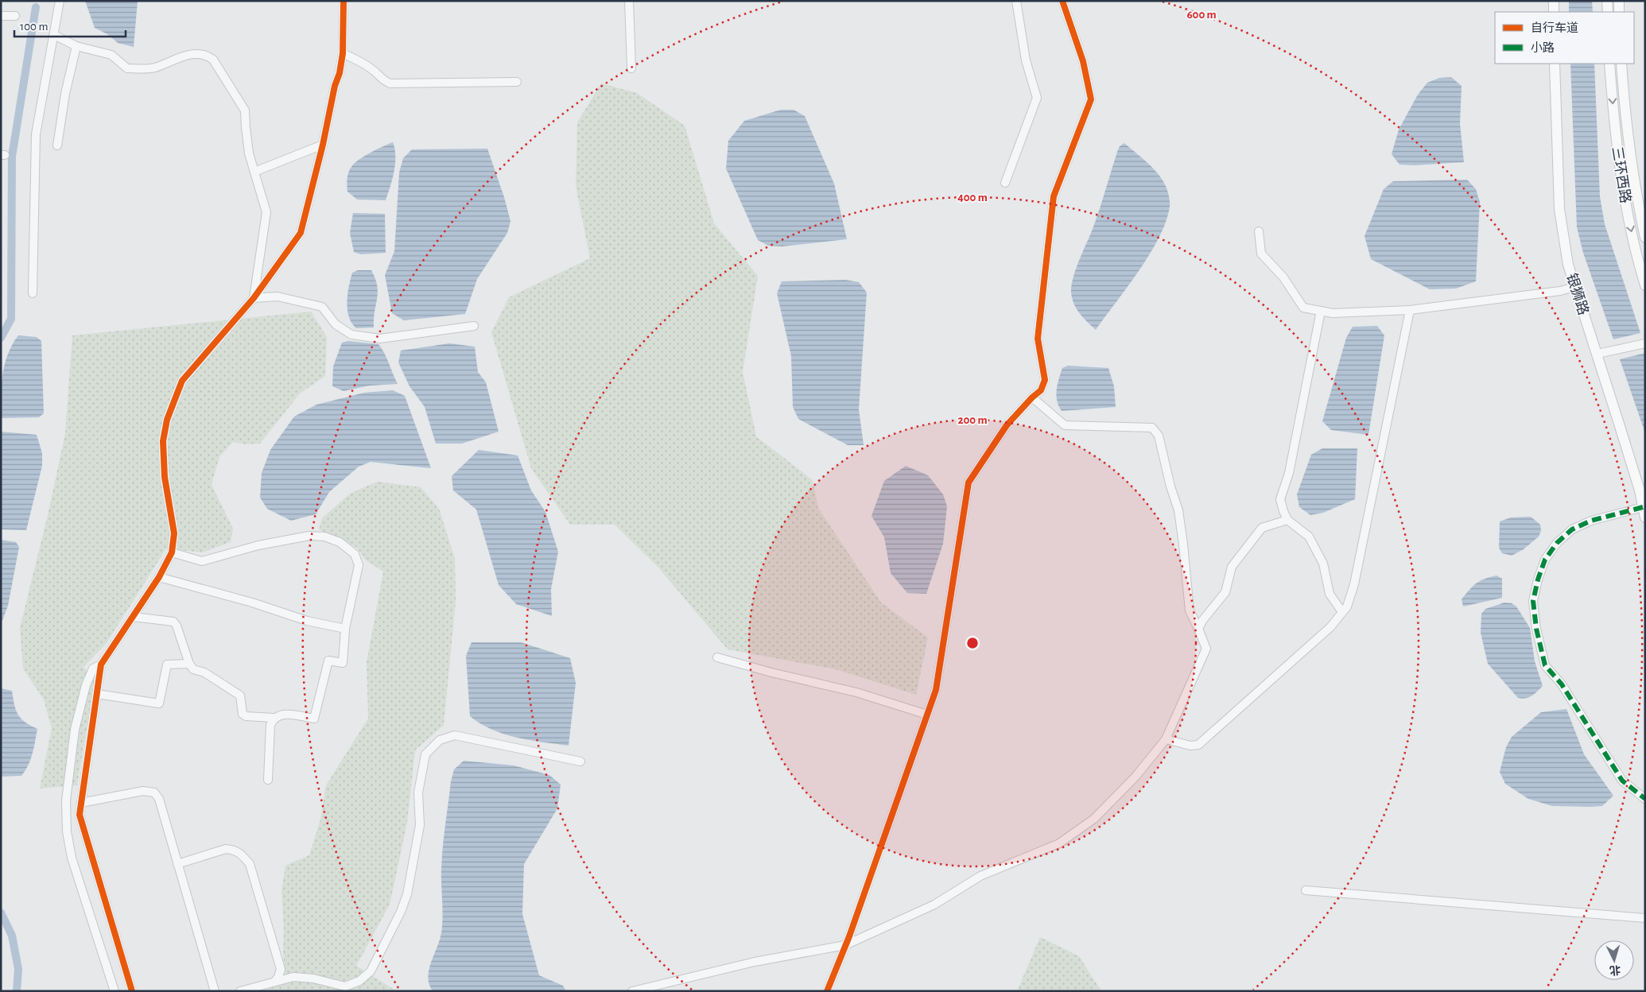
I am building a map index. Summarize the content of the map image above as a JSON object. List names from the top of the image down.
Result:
{
  "streets": {
    "main road": ["三环西路", "银狮路"]
  },
  "legend": ["自行车道", "小路"],
  "scale_bar": "100 m",
  "north": "bottom",
  "rings": ["600 m", "400 m", "200 m"]
}
